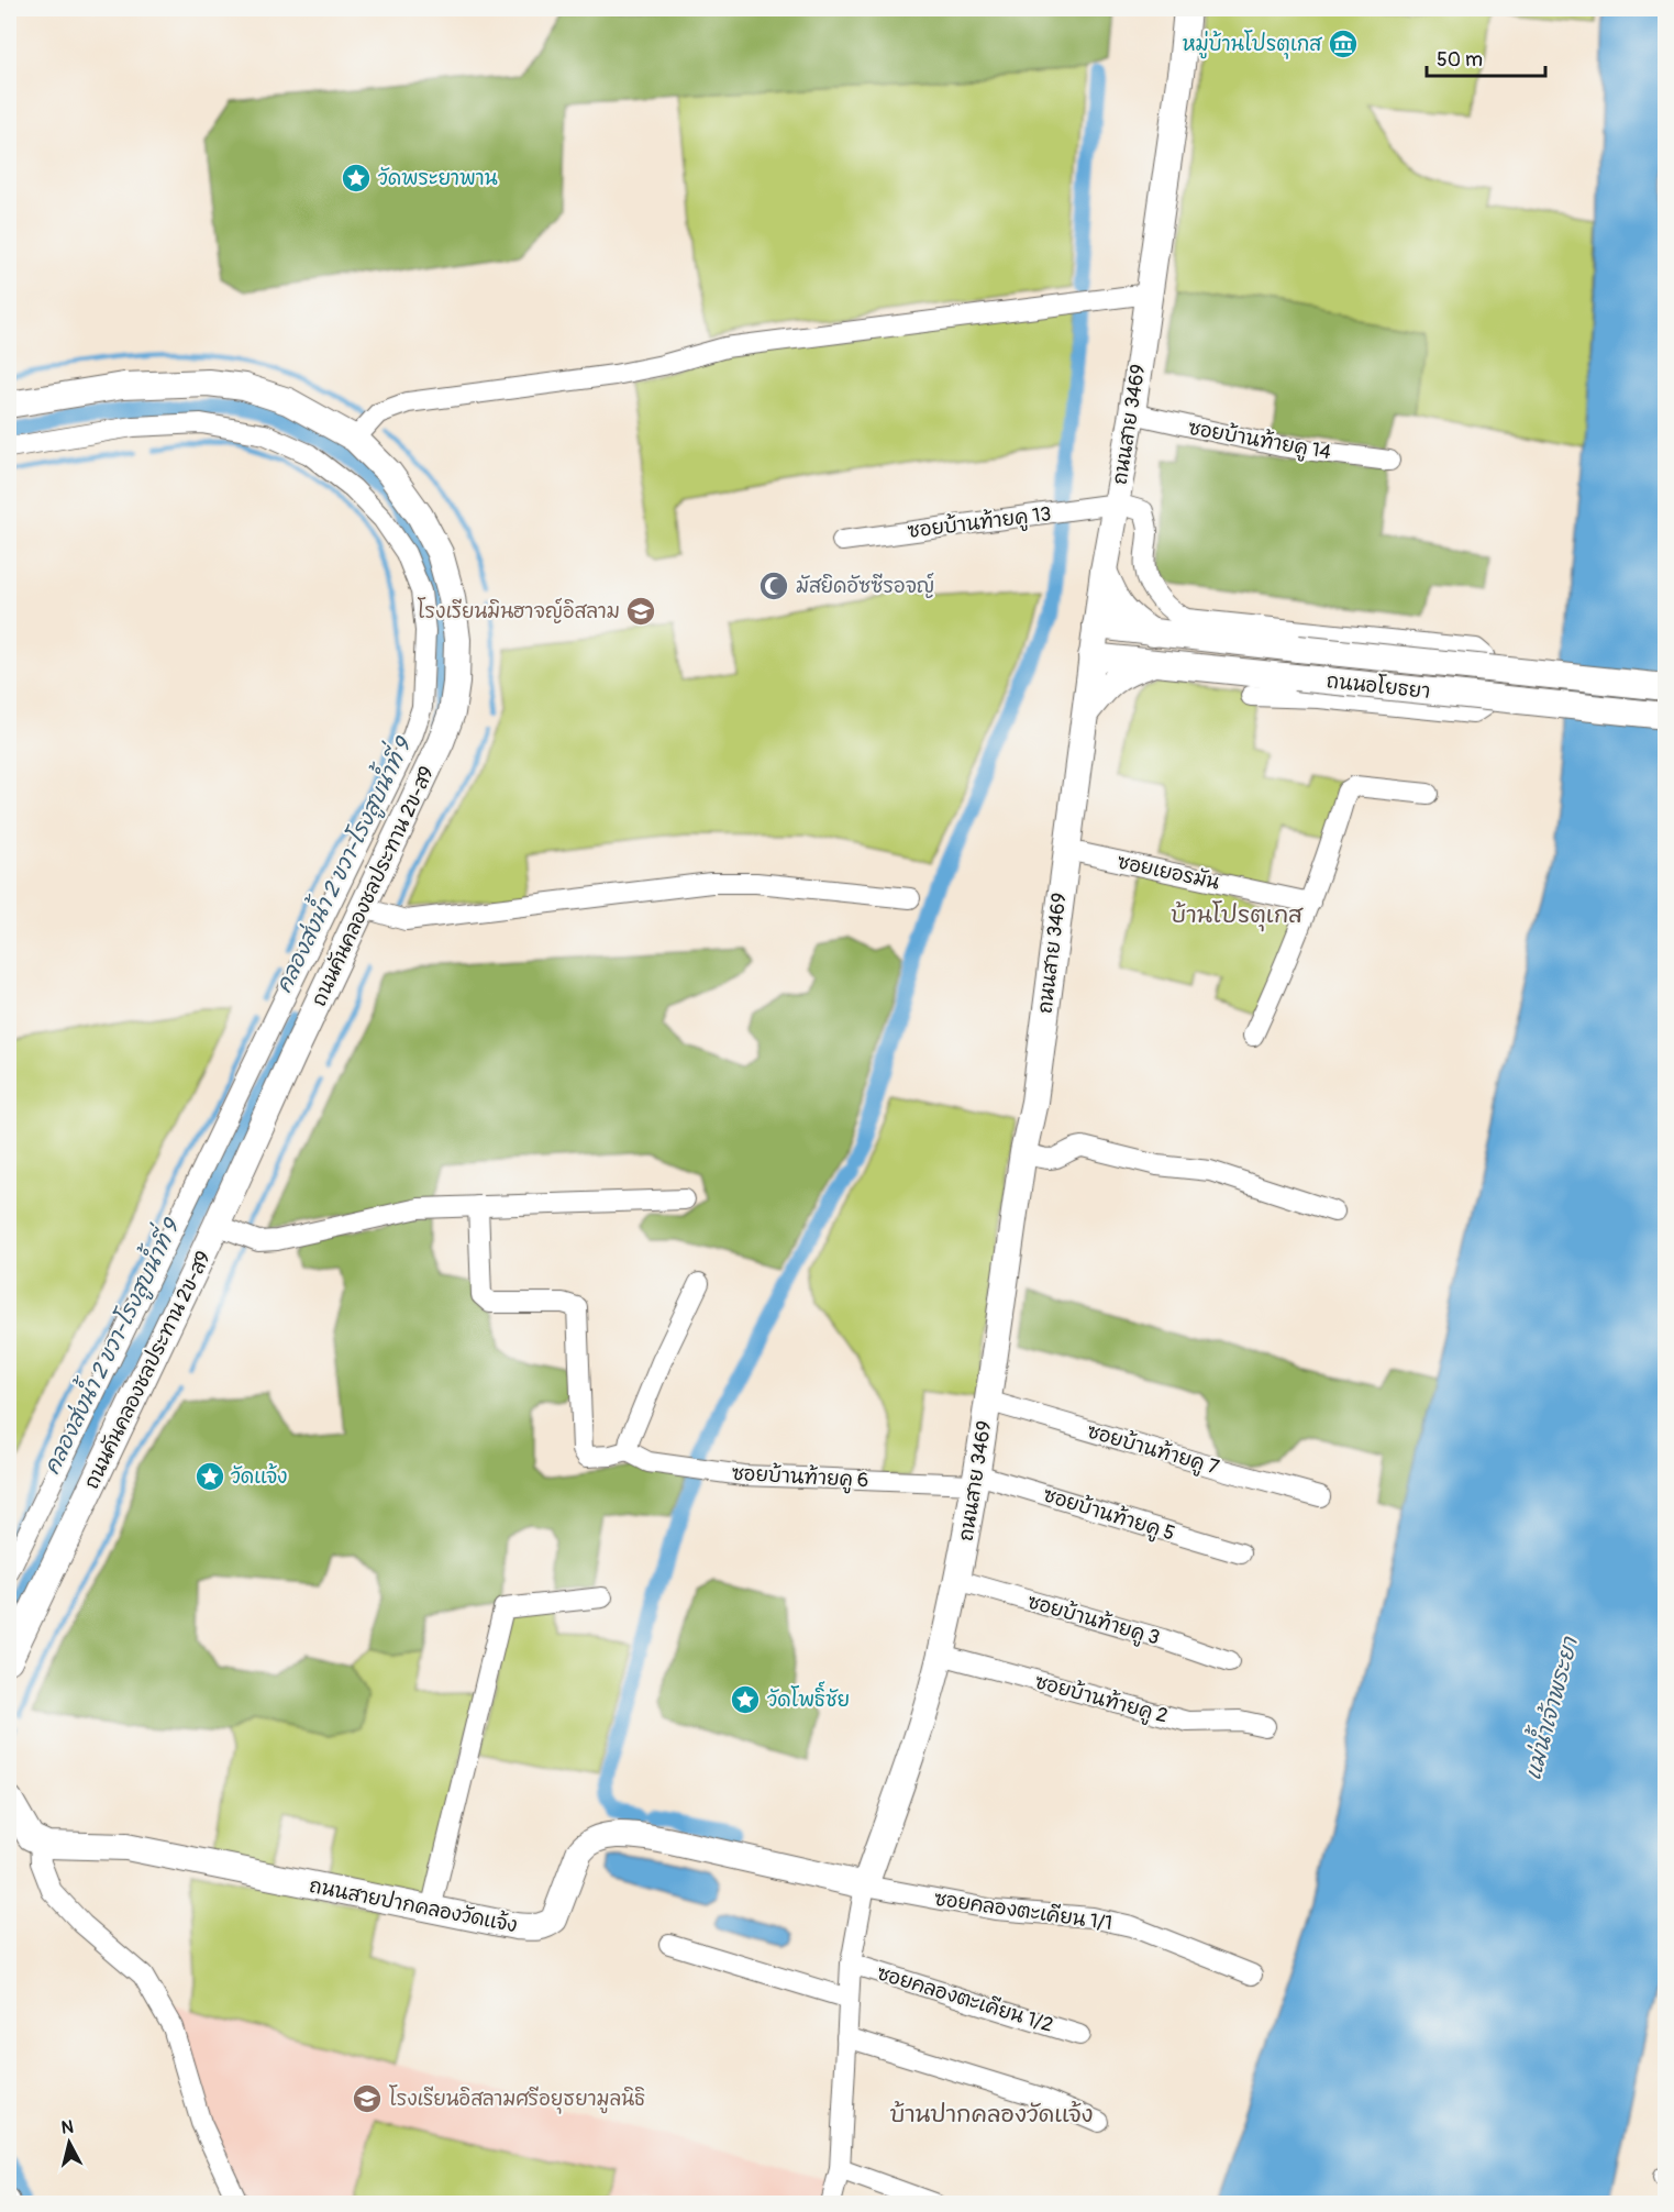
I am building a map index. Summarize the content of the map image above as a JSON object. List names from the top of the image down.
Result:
{
  "streets": {
    "street": [
      "ถนนสาย 3469",
      "ซอยบ้านท้ายคู 14",
      "ซอยบ้านท้ายคู 13",
      "ถนนอโยธยา",
      "ซอยเยอรมัน",
      "ถนนคันคลองชลประทาน 2ข-ส9",
      "ซอยบ้านท้ายคู 7",
      "ซอยบ้านท้ายคู 6",
      "ซอยบ้านท้ายคู 5",
      "ซอยบ้านท้ายคู 3",
      "ซอยบ้านท้ายคู 2",
      "ถนนสายปากคลองวัดแจ้ง",
      "ซอยคลองตะเคียน 1/1",
      "ซอยคลองตะเคียน 1/2"
    ]
  },
  "crossings": [
    ["ถนนสาย 3469", "ซอยบ้านท้ายคู 14"],
    ["ถนนสาย 3469", "ซอยบ้านท้ายคู 13"],
    ["ถนนสาย 3469", "ถนนอโยธยา"],
    ["ถนนสาย 3469", "ซอยเยอรมัน"],
    ["ถนนสาย 3469", "ซอยบ้านท้ายคู 7"],
    ["ถนนสาย 3469", "ซอยบ้านท้ายคู 6"],
    ["ถนนสาย 3469", "ซอยบ้านท้ายคู 5"],
    ["ถนนสาย 3469", "ซอยบ้านท้ายคู 3"],
    ["ถนนสาย 3469", "ซอยบ้านท้ายคู 2"],
    ["ถนนสาย 3469", "ถนนสายปากคลองวัดแจ้ง"],
    ["ถนนสาย 3469", "ซอยคลองตะเคียน 1/1"],
    ["ซอยบ้านท้ายคู 6", "ซอยบ้านท้ายคู 5"],
    ["ถนนสายปากคลองวัดแจ้ง", "ซอยคลองตะเคียน 1/1"]
  ],
  "districts": ["บ้านโปรตุเกส", "บ้านปากคลองวัดแจ้ง"],
  "water": ["คลองส่งน้ำ 2 ขวา-โรงสูบน้ำที่ 9", "แม่น้ำเจ้าพระยา"],
  "places": {
    "museum": ["หมู่บ้านโปรตุเกส"],
    "place": ["วัดพระยาพาน", "วัดแจ้ง", "วัดโพธิ์ชัย"],
    "mosque": ["มัสยิดอัซซีรอจญ์"],
    "school or university": ["โรงเรียนมินฮาจญ์อิสลาม", "โรงเรียนอิสลามศรีอยุธยามูลนิธิ"]
  },
  "scale_bar": "50 m",
  "north": "top"
}
